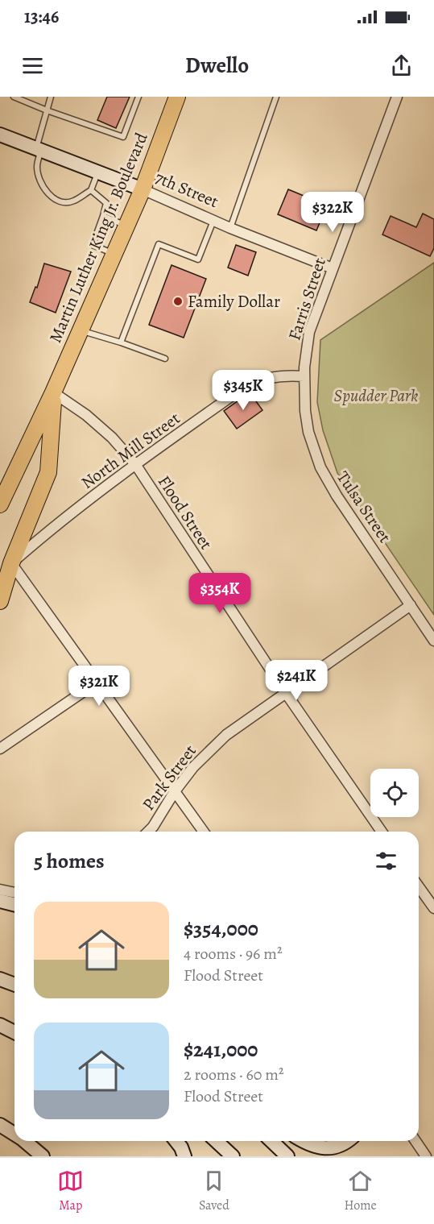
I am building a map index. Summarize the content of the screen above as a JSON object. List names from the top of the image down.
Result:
{
  "streets": {
    "main road": ["Martin Luther King Jr. Boulevard"],
    "street": [
      "7th Street",
      "Farris Street",
      "North Mill Street",
      "Tulsa Street",
      "Flood Street",
      "Park Street"
    ]
  },
  "crossings": [
    ["7th Street", "Martin Luther King Jr. Boulevard"],
    ["7th Street", "Farris Street"],
    ["Martin Luther King Jr. Boulevard", "North Mill Street"],
    ["Martin Luther King Jr. Boulevard", "Flood Street"],
    ["Farris Street", "North Mill Street"],
    ["Farris Street", "Tulsa Street"],
    ["North Mill Street", "Tulsa Street"],
    ["North Mill Street", "Flood Street"],
    ["Tulsa Street", "Park Street"],
    ["Flood Street", "Park Street"]
  ],
  "parks": ["Spudder Park"],
  "places": ["Family Dollar"],
  "page": {
    "status": "13:46",
    "header": "Dwello",
    "price": [
      "$322K",
      "$345K",
      "$354K",
      "$241K",
      "$321K"
    ],
    "heading": "5 homes",
    "list": [
      {
        "name": "$354,000",
        "note": "4 rooms · 96 m² · Flood Street"
      },
      {
        "name": "$241,000",
        "note": "2 rooms · 60 m² · Flood Street"
      }
    ],
    "tabs": ["Map", "Saved", "Home"]
  }
}
